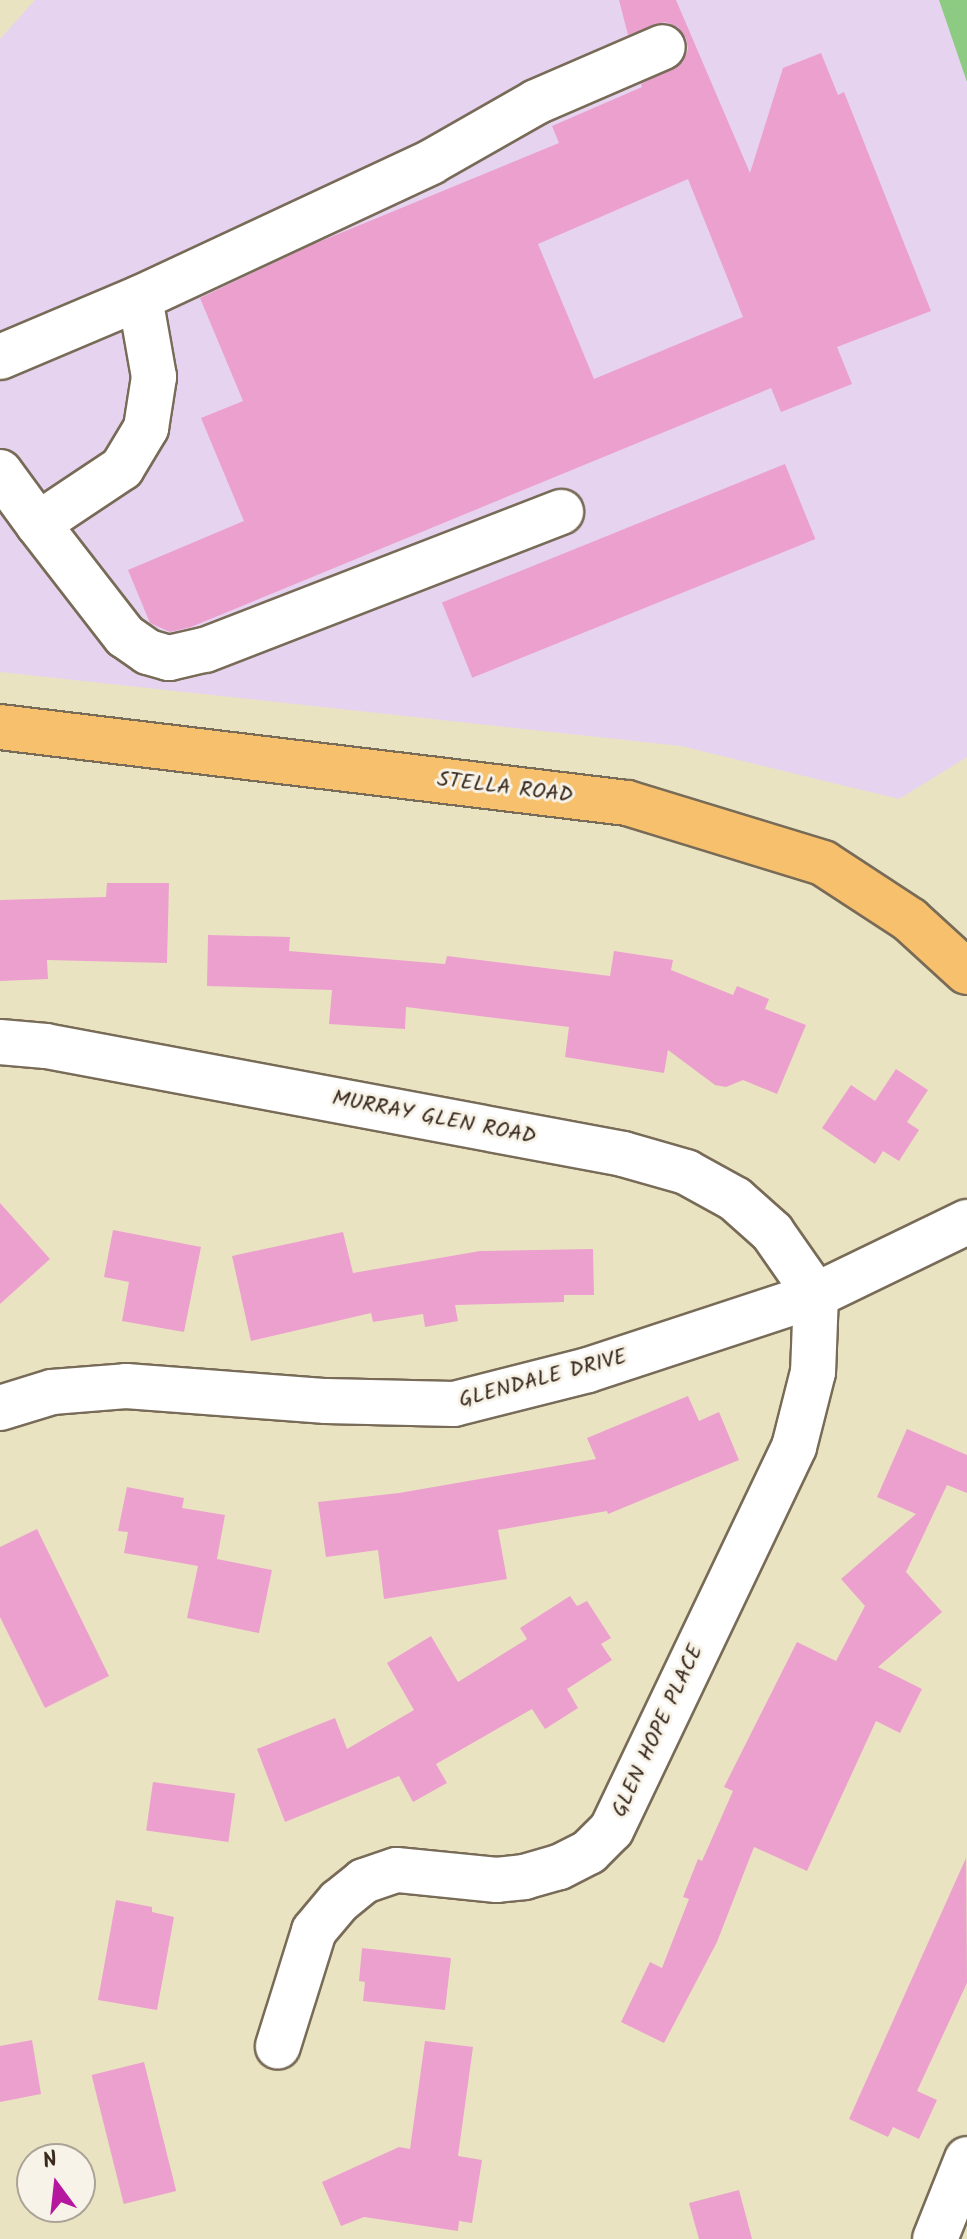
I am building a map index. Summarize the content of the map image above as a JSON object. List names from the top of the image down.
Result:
{
  "streets": {
    "main road": ["STELLA ROAD"],
    "street": ["MURRAY GLEN ROAD", "GLENDALE DRIVE", "GLEN HOPE PLACE"]
  },
  "crossings": [
    ["MURRAY GLEN ROAD", "GLENDALE DRIVE"],
    ["MURRAY GLEN ROAD", "GLEN HOPE PLACE"],
    ["GLENDALE DRIVE", "GLEN HOPE PLACE"]
  ],
  "north": "top"
}
